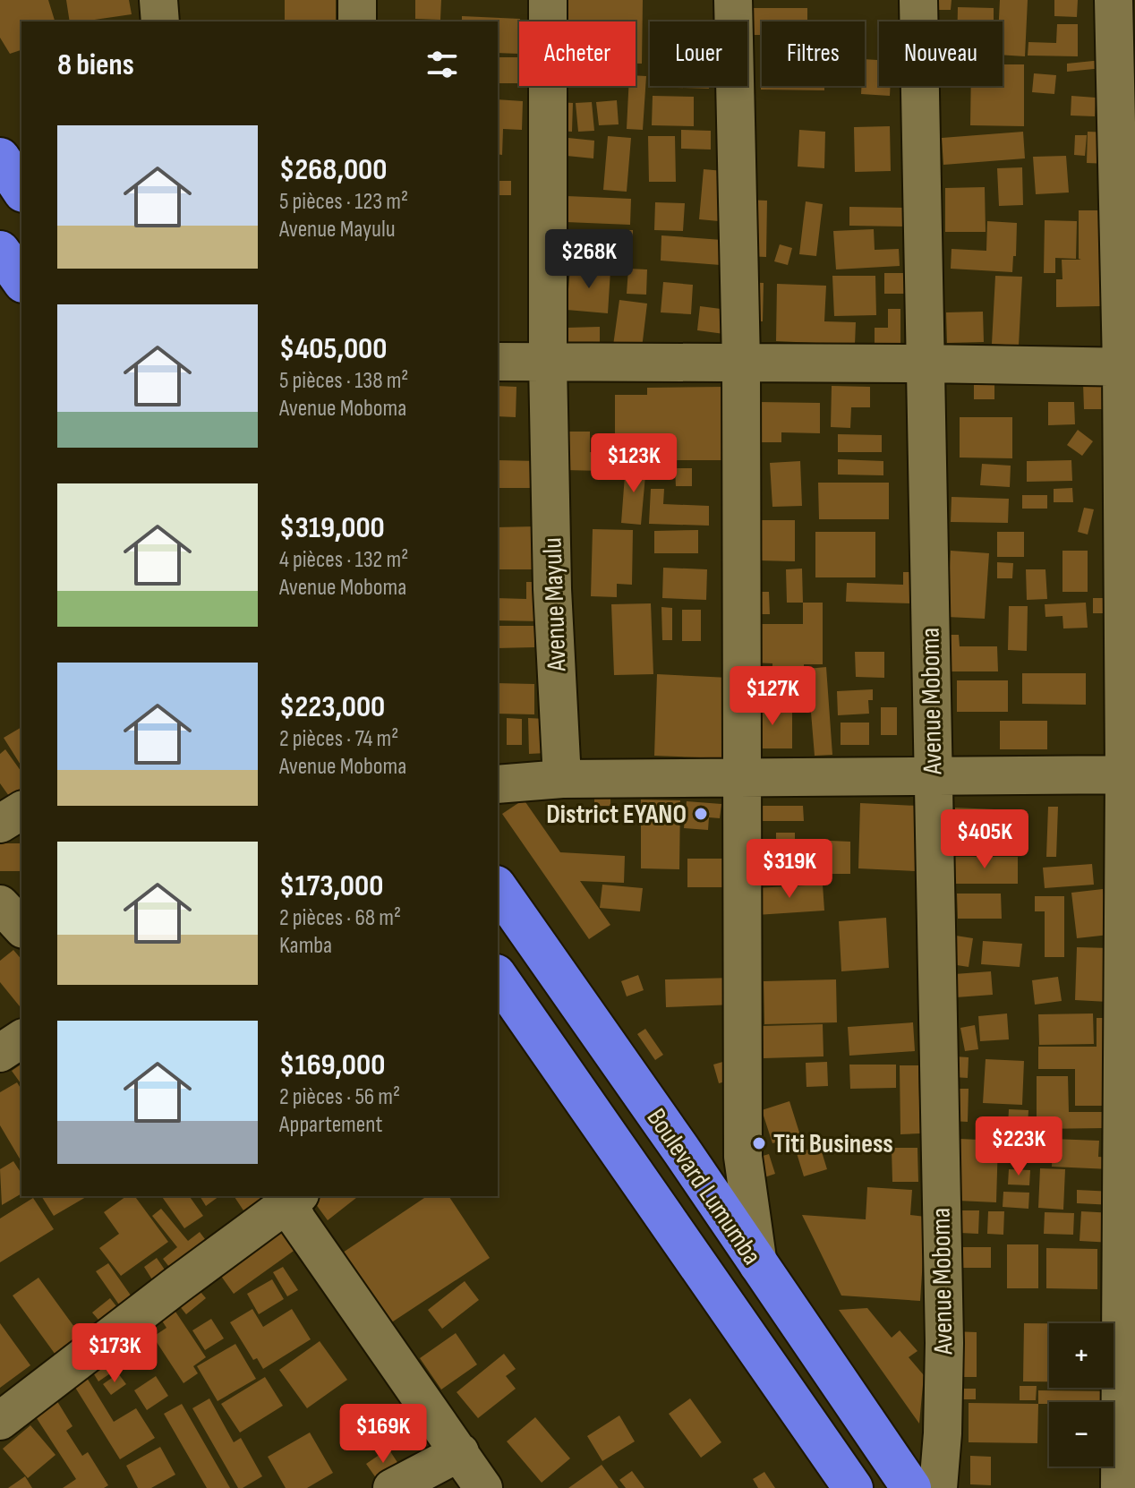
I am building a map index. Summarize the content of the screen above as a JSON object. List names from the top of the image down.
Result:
{
  "streets": {
    "highway": ["Boulevard Lumumba"],
    "street": ["Avenue Mayulu", "Avenue Moboma"]
  },
  "places": ["District EYANO", "Titi Business"],
  "page": {
    "chip": [
      "Acheter",
      "Louer",
      "Filtres",
      "Nouveau"
    ],
    "heading": "8 biens",
    "list": [
      {
        "name": "$268,000",
        "note": "5 pièces · 123 m² · Avenue Mayulu"
      },
      {
        "name": "$405,000",
        "note": "5 pièces · 138 m² · Avenue Moboma"
      },
      {
        "name": "$319,000",
        "note": "4 pièces · 132 m² · Avenue Moboma"
      },
      {
        "name": "$223,000",
        "note": "2 pièces · 74 m² · Avenue Moboma"
      },
      {
        "name": "$173,000",
        "note": "2 pièces · 68 m² · Kamba"
      },
      {
        "name": "$169,000",
        "note": "2 pièces · 56 m² · Appartement"
      }
    ],
    "price": [
      "$268K",
      "$123K",
      "$127K",
      "$405K",
      "$319K",
      "$223K",
      "$173K",
      "$169K"
    ],
    "map_buttons": ["+", "−"]
  }
}
